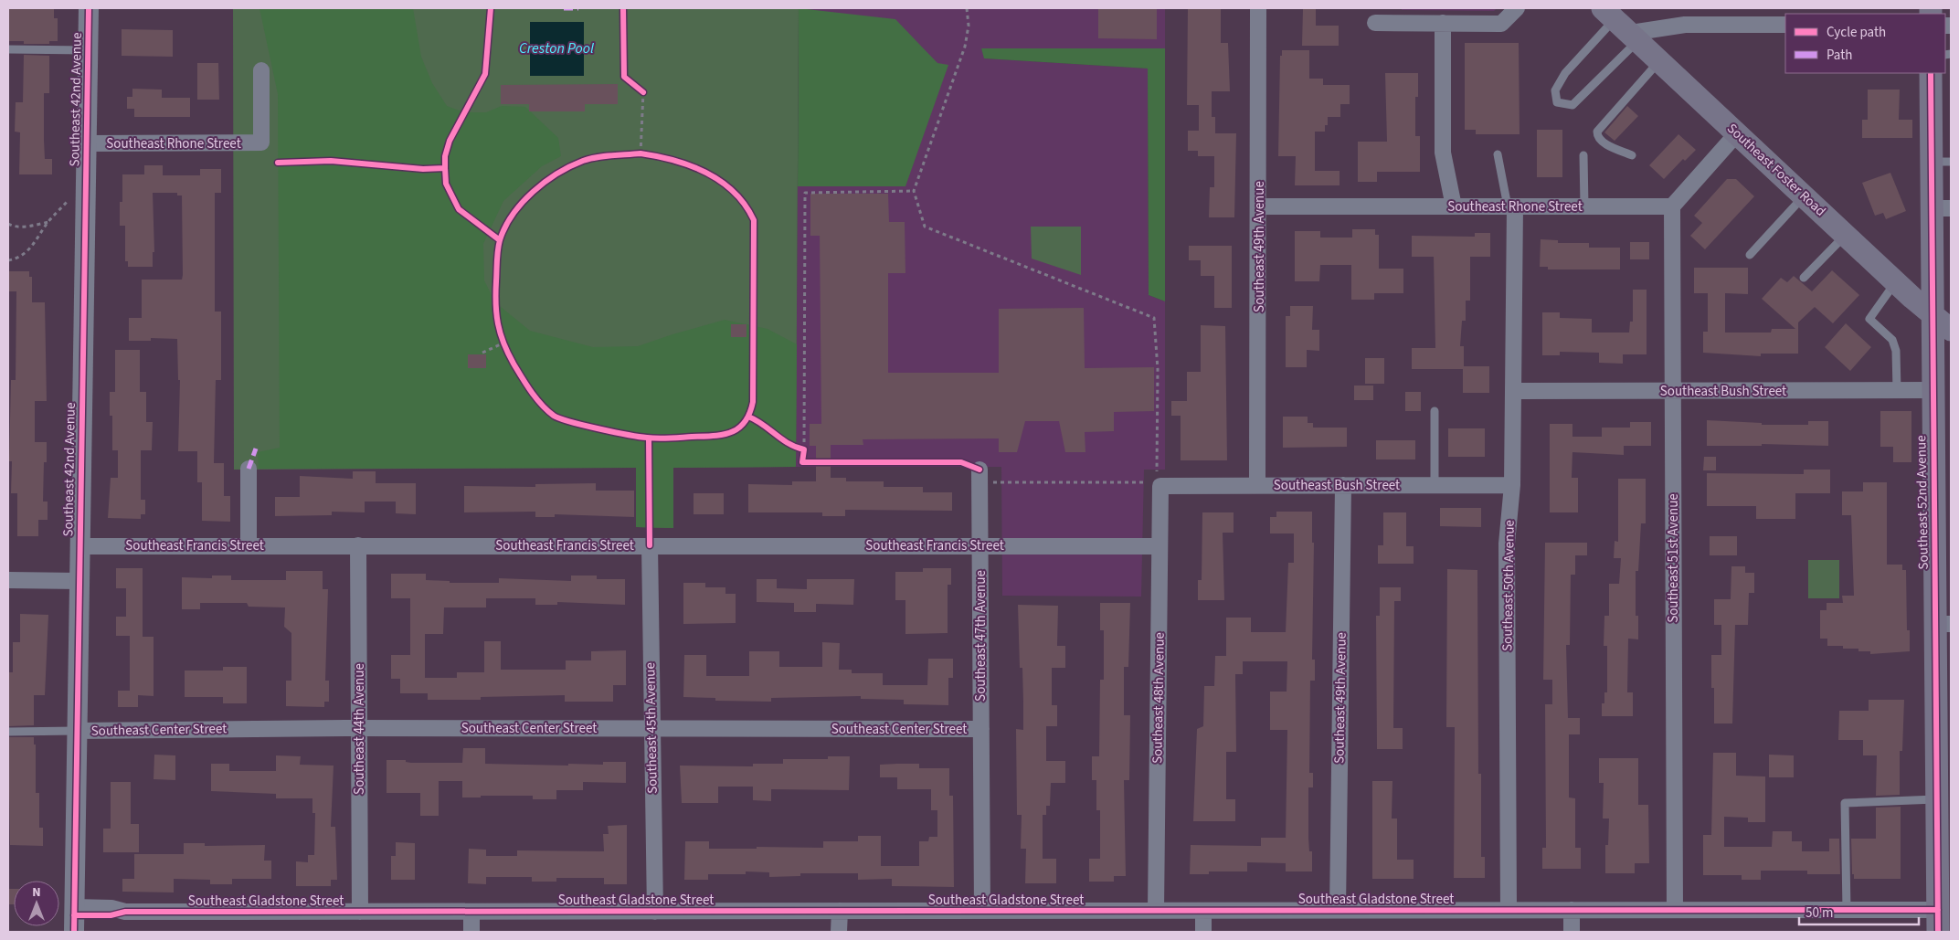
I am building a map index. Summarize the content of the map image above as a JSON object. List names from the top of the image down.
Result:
{
  "streets": {
    "main road": ["Southeast Foster Road", "Southeast 52nd Avenue"],
    "street": [
      "Southeast 42nd Avenue",
      "Southeast Rhone Street",
      "Southeast 49th Avenue",
      "Southeast Bush Street",
      "Southeast Francis Street",
      "Southeast 51st Avenue",
      "Southeast 50th Avenue",
      "Southeast 47th Avenue",
      "Southeast 48th Avenue",
      "Southeast Center Street",
      "Southeast 45th Avenue",
      "Southeast 44th Avenue",
      "Southeast Gladstone Street"
    ]
  },
  "crossings": [
    ["Southeast 42nd Avenue", "Southeast Rhone Street"],
    ["Southeast 42nd Avenue", "Southeast Francis Street"],
    ["Southeast 42nd Avenue", "Southeast Center Street"],
    ["Southeast 42nd Avenue", "Southeast Gladstone Street"],
    ["Southeast Rhone Street", "Southeast 49th Avenue"],
    ["Southeast Rhone Street", "Southeast 51st Avenue"],
    ["Southeast Rhone Street", "Southeast 50th Avenue"],
    ["Southeast Foster Road", "Southeast 52nd Avenue"],
    ["Southeast 49th Avenue", "Southeast Bush Street"],
    ["Southeast 49th Avenue", "Southeast Gladstone Street"],
    ["Southeast Bush Street", "Southeast 52nd Avenue"],
    ["Southeast Bush Street", "Southeast 51st Avenue"],
    ["Southeast Bush Street", "Southeast 50th Avenue"],
    ["Southeast Bush Street", "Southeast 48th Avenue"],
    ["Southeast 52nd Avenue", "Southeast Gladstone Street"],
    ["Southeast Francis Street", "Southeast 47th Avenue"],
    ["Southeast Francis Street", "Southeast 48th Avenue"],
    ["Southeast Francis Street", "Southeast 45th Avenue"],
    ["Southeast Francis Street", "Southeast 44th Avenue"],
    ["Southeast 51st Avenue", "Southeast Gladstone Street"],
    ["Southeast 50th Avenue", "Southeast Gladstone Street"],
    ["Southeast 47th Avenue", "Southeast Center Street"],
    ["Southeast 47th Avenue", "Southeast Gladstone Street"],
    ["Southeast 48th Avenue", "Southeast Gladstone Street"],
    ["Southeast Center Street", "Southeast 45th Avenue"],
    ["Southeast Center Street", "Southeast 44th Avenue"],
    ["Southeast 45th Avenue", "Southeast Gladstone Street"],
    ["Southeast 44th Avenue", "Southeast Gladstone Street"]
  ],
  "water": ["Creston Pool"],
  "legend": ["Cycle path", "Path"],
  "scale_bar": "50 m",
  "north": "top"
}
